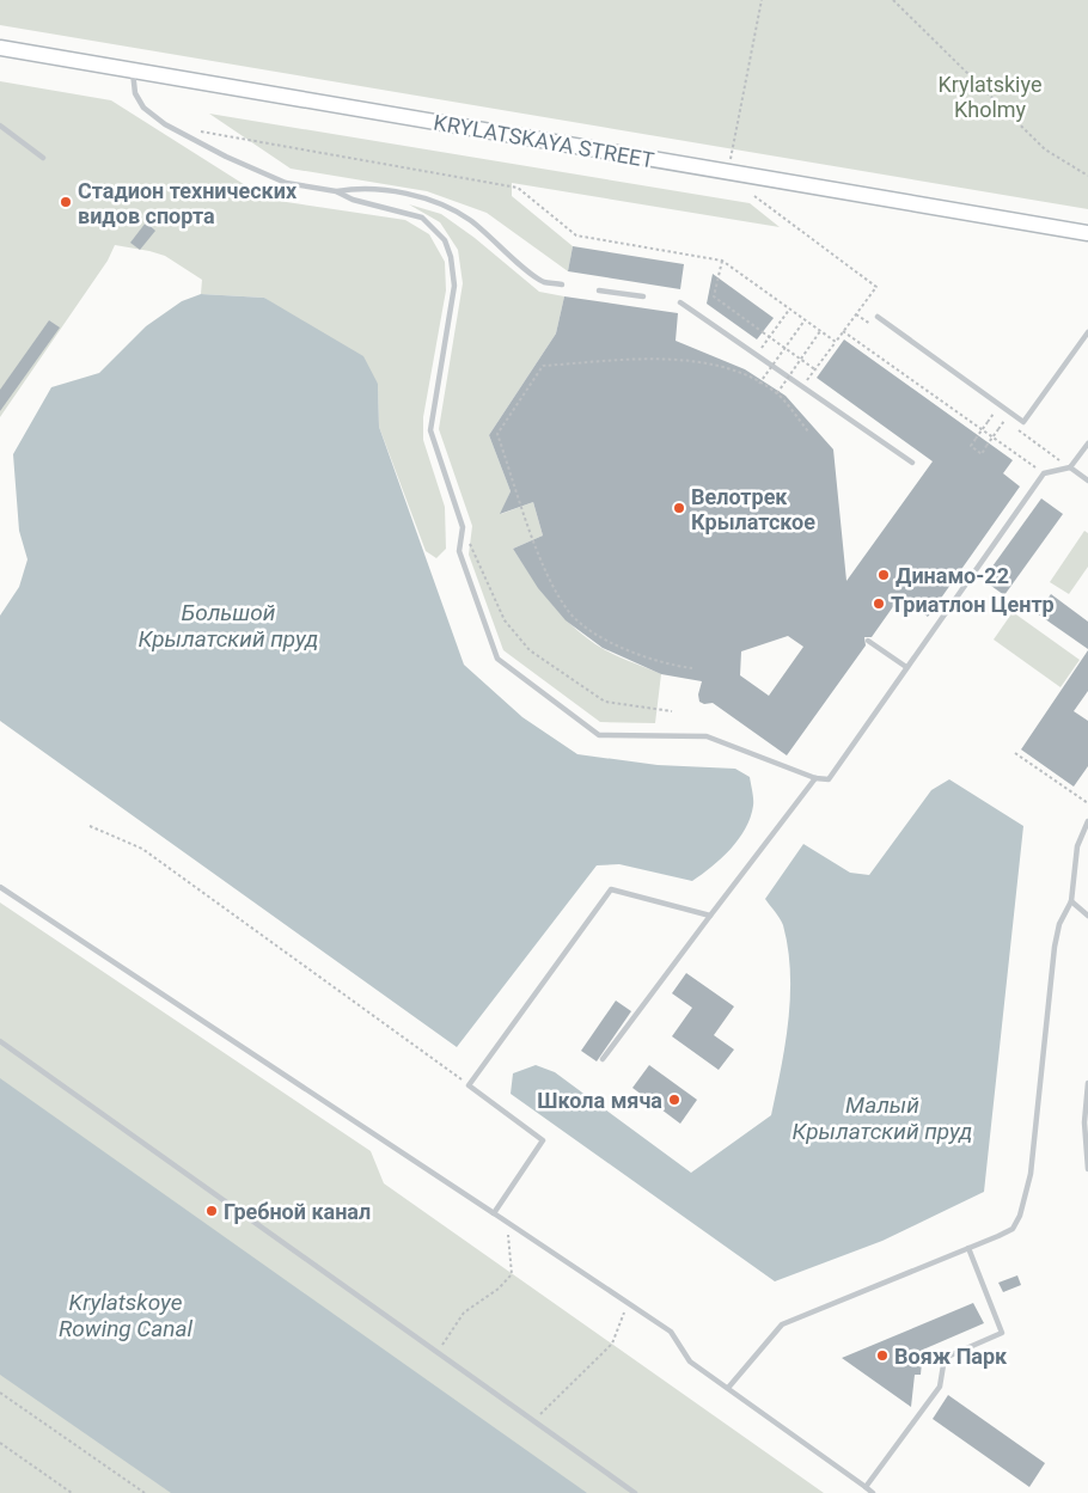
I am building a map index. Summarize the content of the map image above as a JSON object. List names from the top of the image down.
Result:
{
  "streets": {
    "main road": ["KRYLATSKAYA STREET"]
  },
  "water": ["Большой Крылатский пруд", "Малый Крылатский пруд", "Krylatskoye Rowing Canal"],
  "parks": ["Krylatskiye Kholmy"],
  "places": [
    "Стадион технических видов спорта",
    "Велотрек Крылатское",
    "Динамо-22",
    "Триатлон Центр",
    "Школа мяча",
    "Гребной канал",
    "Вояж Парк"
  ]
}
